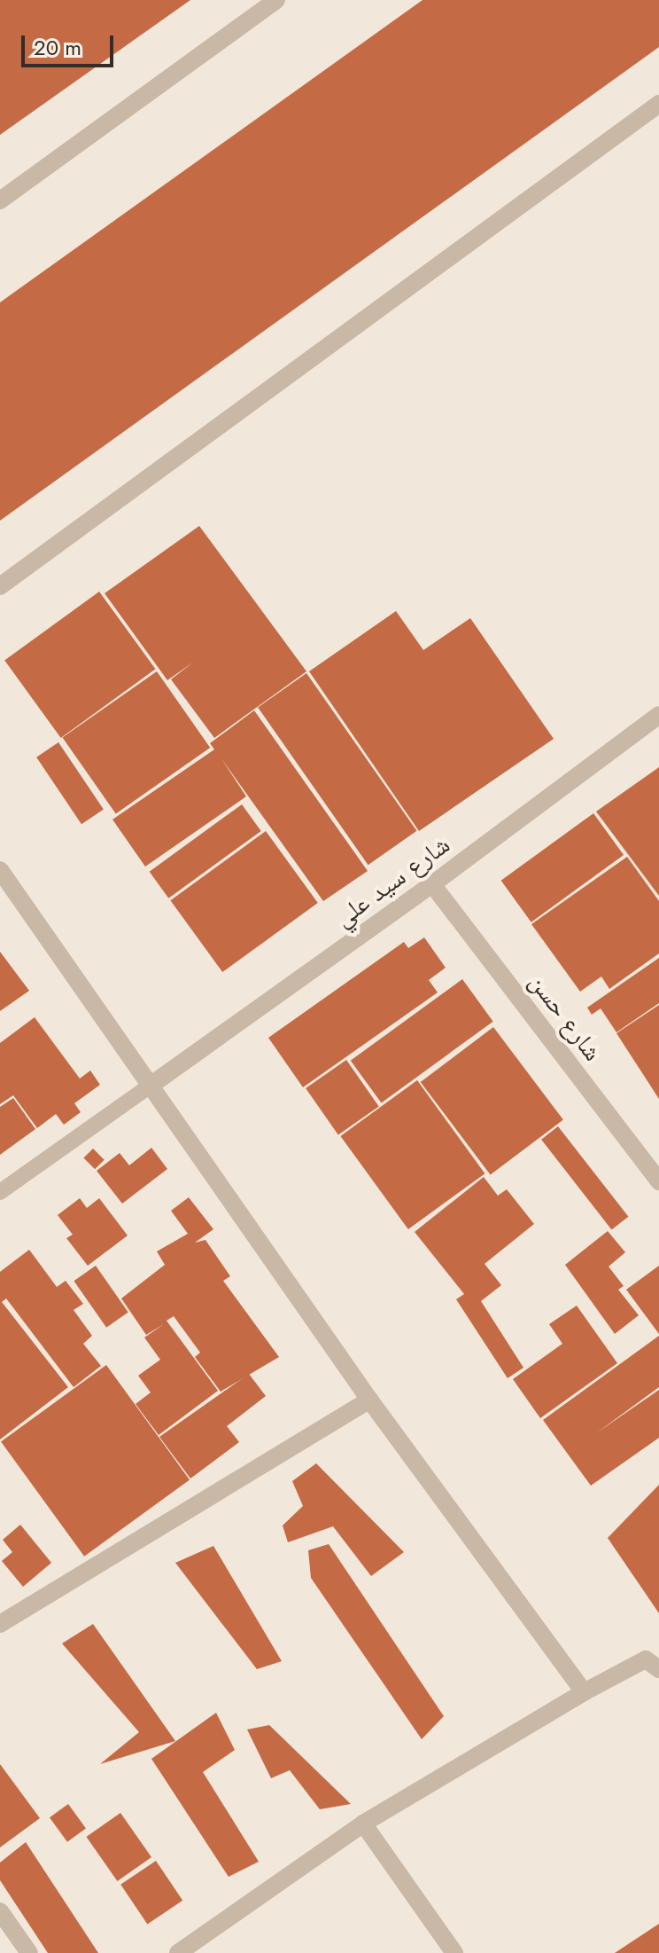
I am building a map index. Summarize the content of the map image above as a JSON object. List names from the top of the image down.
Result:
{
  "streets": {
    "street": ["شارع سيد علي", "شارع حسن"]
  },
  "crossings": [
    ["شارع سيد علي", "شارع حسن"]
  ],
  "scale_bar": "20 m"
}
